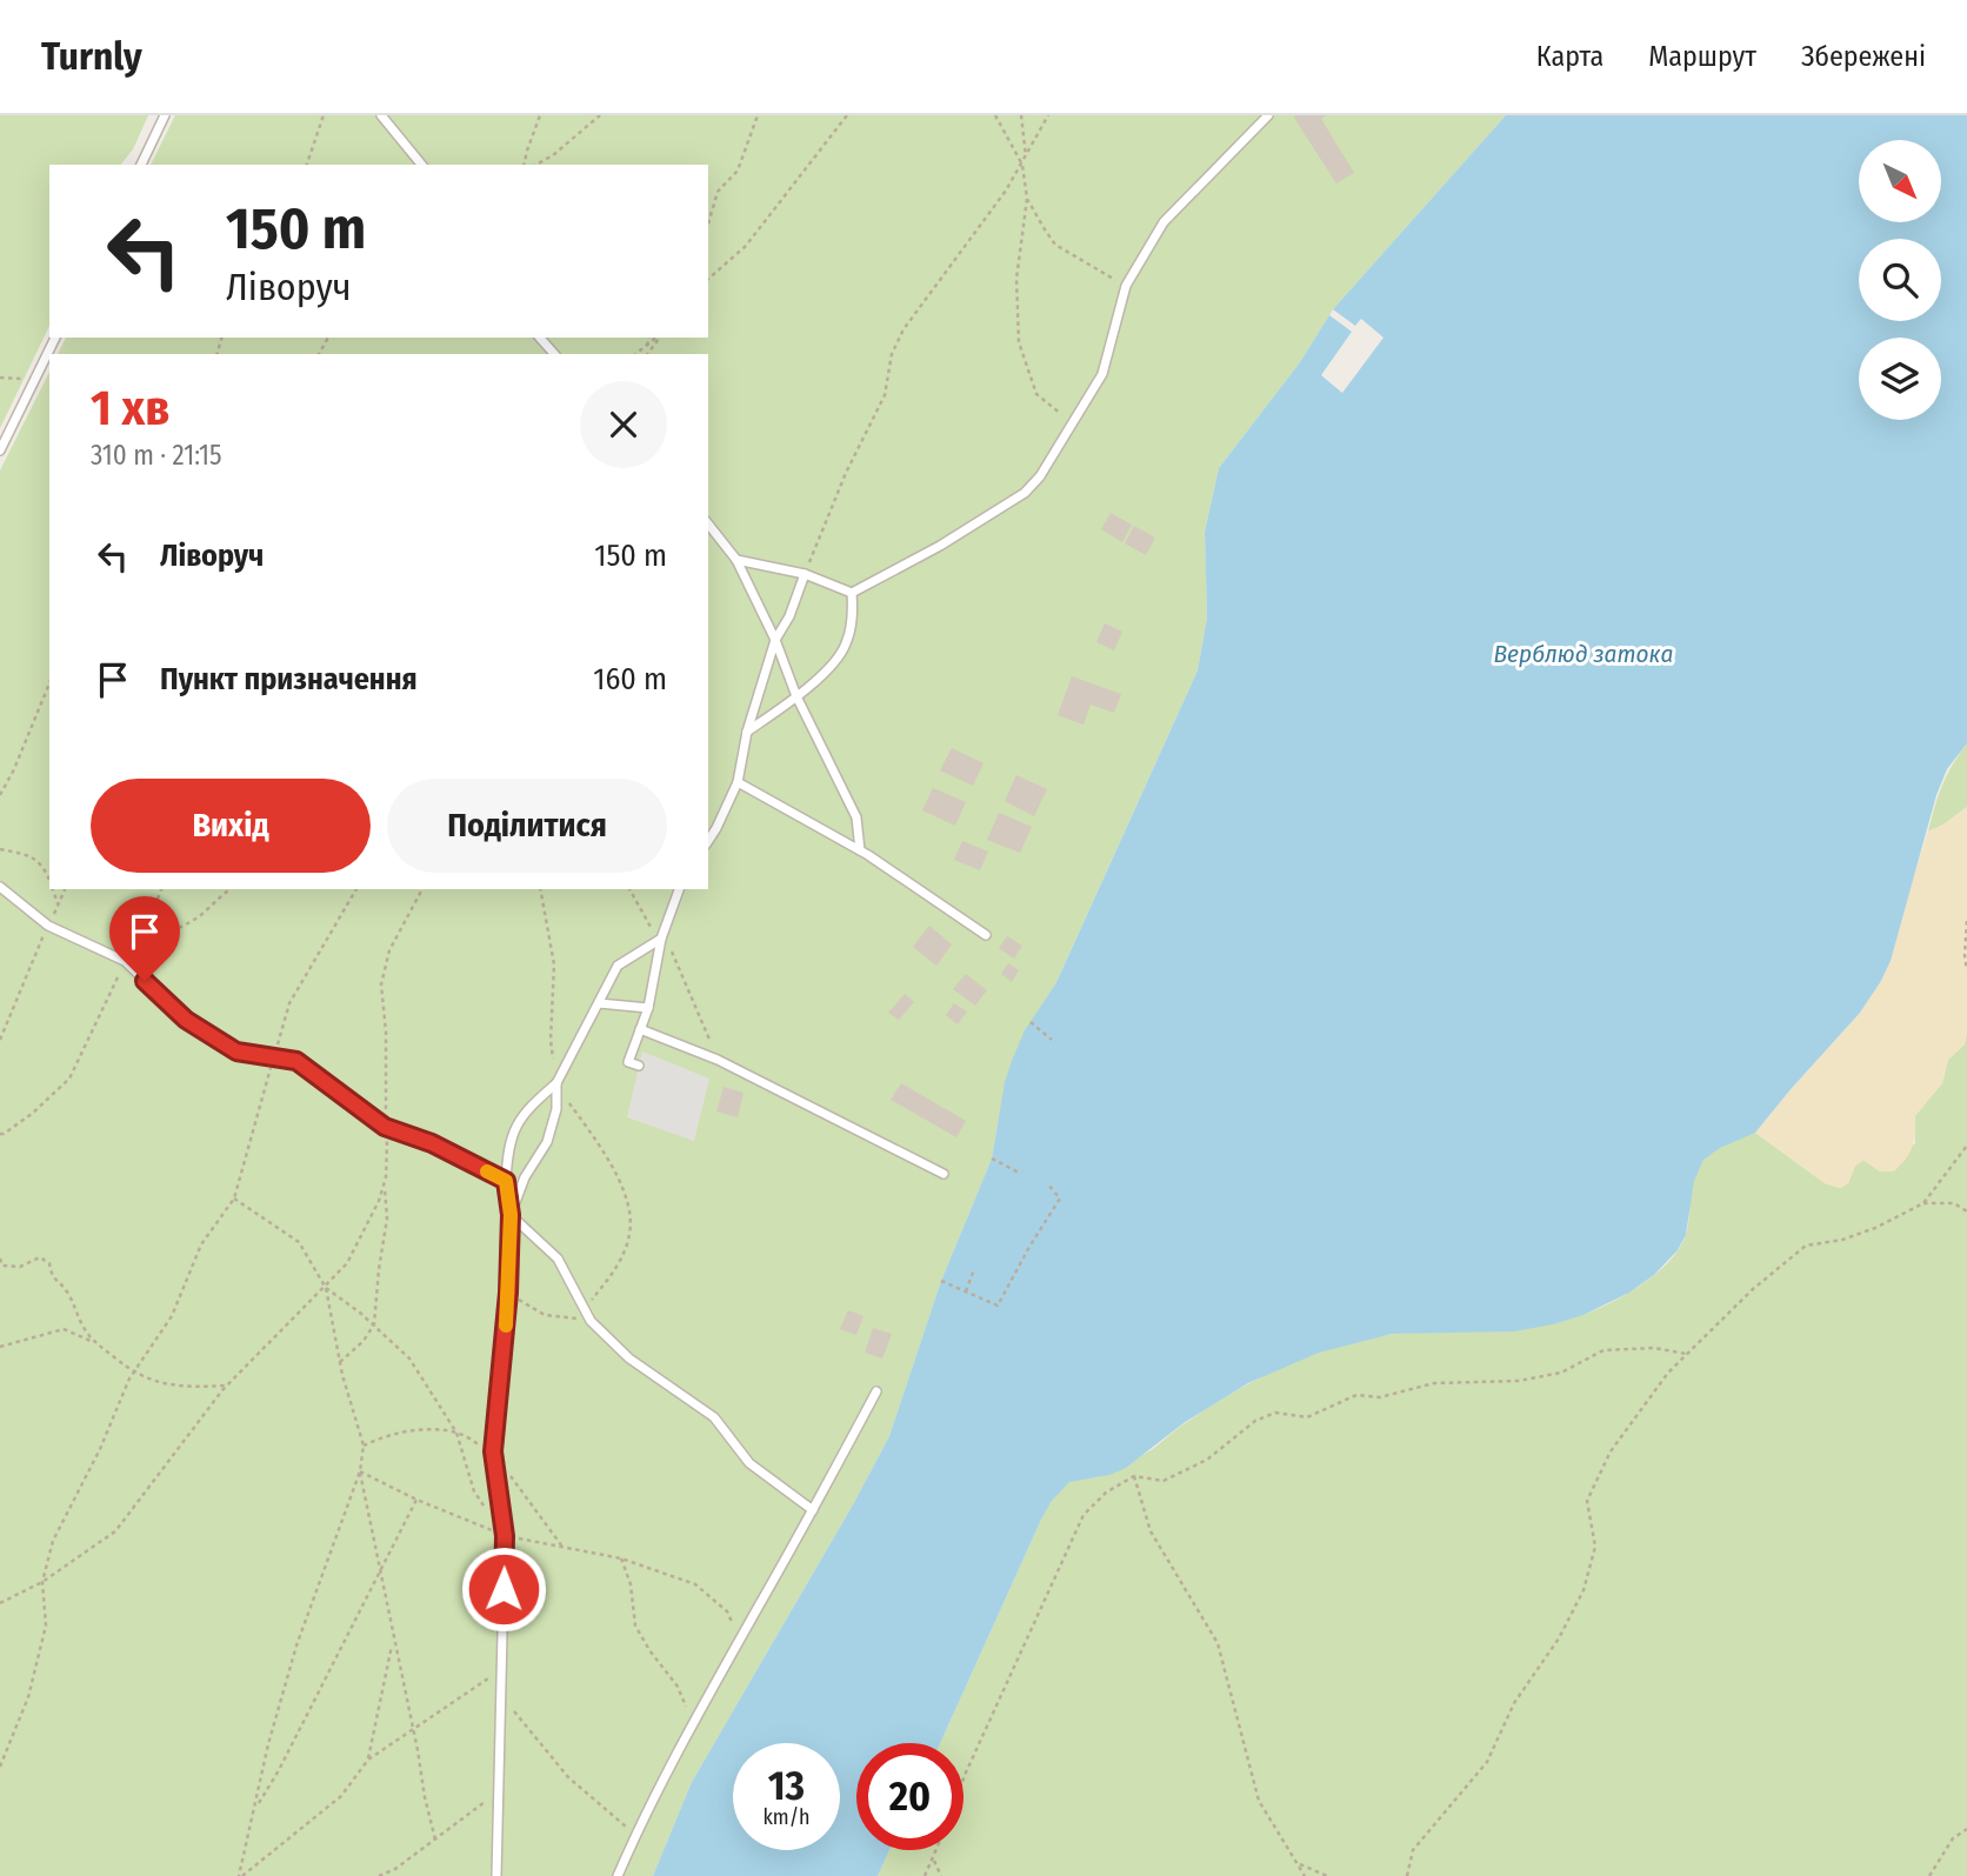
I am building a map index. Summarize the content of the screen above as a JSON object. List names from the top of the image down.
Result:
{
  "water": ["Верблюд затока"],
  "north": "bottom right",
  "page": {
    "header": "Turnly",
    "nav": ["Карта", "Маршрут", "Збережені"],
    "turn": ["150 m", "Ліворуч"],
    "heading": ["1 хв", "310 m · 21:15"],
    "list": [
      {
        "name": "Ліворуч",
        "value": "150 m"
      },
      {
        "name": "Пункт призначення",
        "value": "160 m"
      }
    ],
    "buttons": ["Вихід", "Поділитися"],
    "speed": "13 km/h",
    "limit": "20"
  }
}
